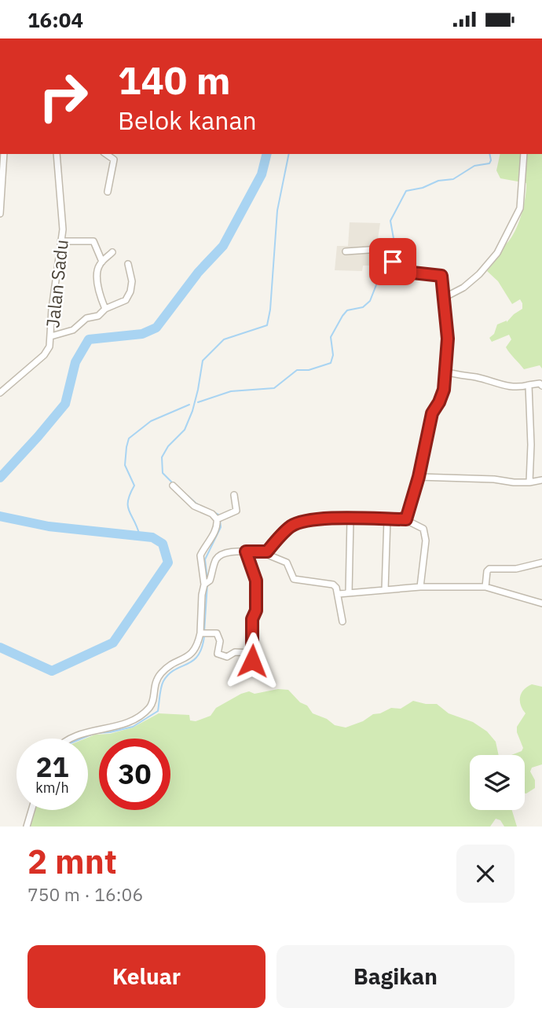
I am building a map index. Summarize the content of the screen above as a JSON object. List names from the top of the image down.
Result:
{
  "streets": {
    "street": ["Jalan Sadu"]
  },
  "page": {
    "status": "16:04",
    "turn": ["140 m", "Belok kanan"],
    "speed": "21 km/h",
    "limit": "30",
    "heading": ["2 mnt", "750 m · 16:06"],
    "buttons": ["Keluar", "Bagikan"]
  }
}
